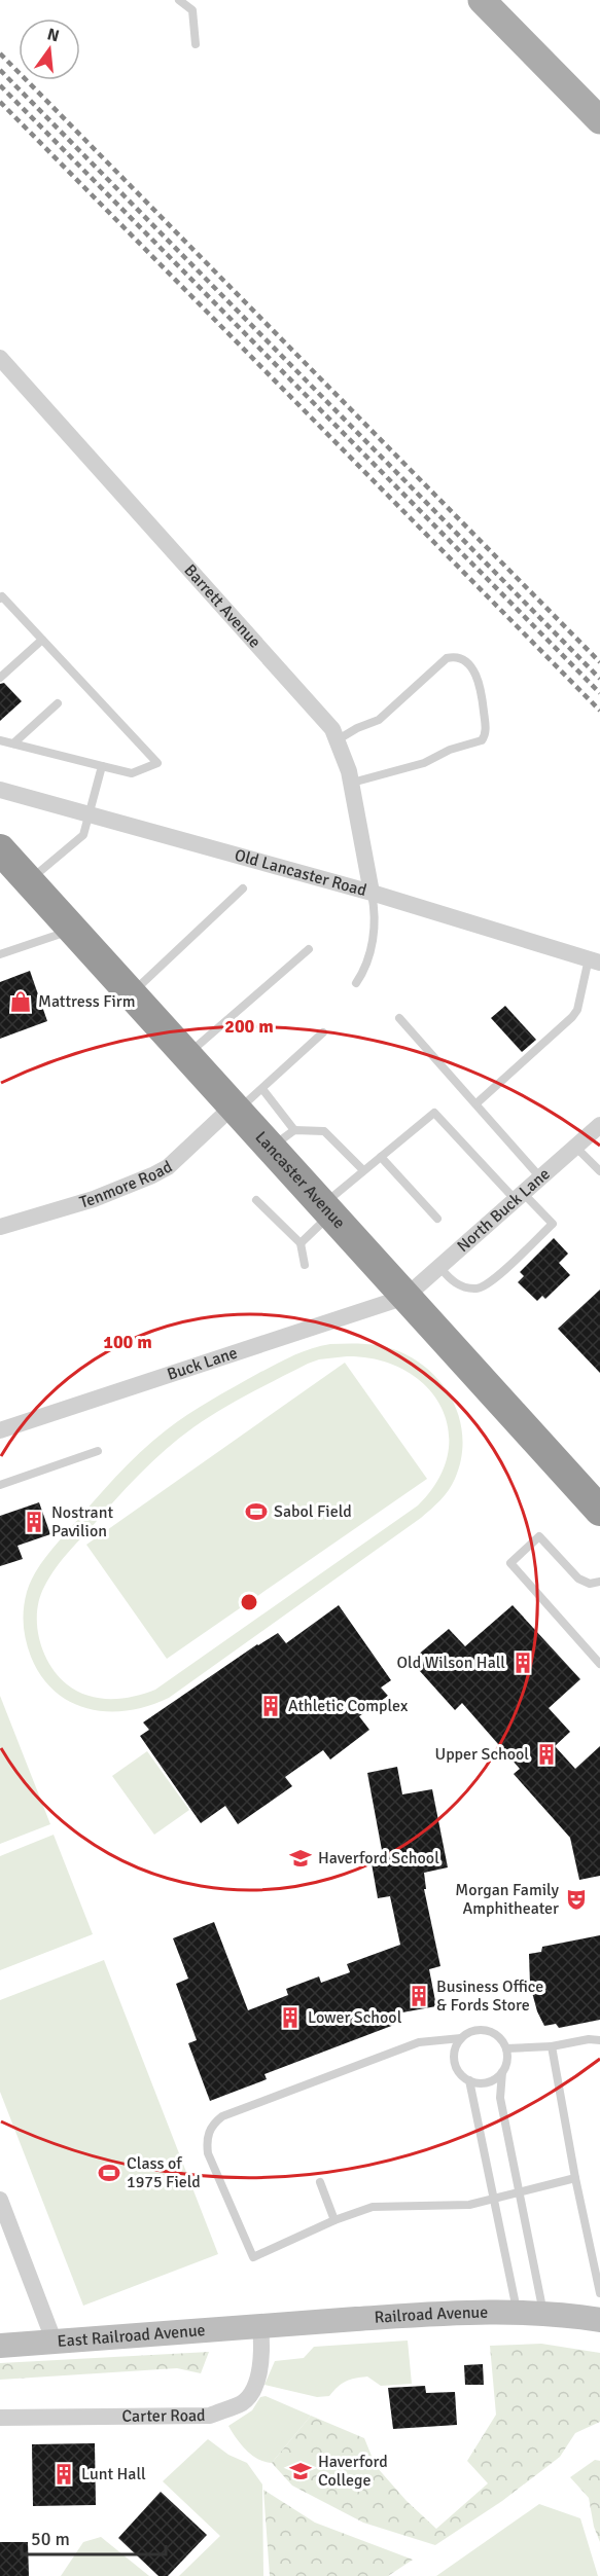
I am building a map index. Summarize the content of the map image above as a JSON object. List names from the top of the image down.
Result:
{
  "streets": {
    "highway": ["Lancaster Avenue"],
    "street": [
      "Barrett Avenue",
      "Old Lancaster Road",
      "Tenmore Road",
      "North Buck Lane",
      "Buck Lane",
      "Railroad Avenue",
      "East Railroad Avenue",
      "Carter Road"
    ]
  },
  "crossings": [
    ["Barrett Avenue", "Old Lancaster Road"],
    ["Lancaster Avenue", "Tenmore Road"],
    ["Lancaster Avenue", "North Buck Lane"],
    ["Lancaster Avenue", "Buck Lane"],
    ["North Buck Lane", "Buck Lane"],
    ["Railroad Avenue", "East Railroad Avenue"],
    ["Railroad Avenue", "Carter Road"],
    ["East Railroad Avenue", "Carter Road"]
  ],
  "places": {
    "shop": ["Mattress Firm"],
    "sports": ["Sabol Field", "Class of 1975 Field"],
    "building": [
      "Nostrant Pavilion",
      "Old Wilson Hall",
      "Athletic Complex",
      "Upper School",
      "Business Office & Fords Store",
      "Lower School",
      "Lunt Hall"
    ],
    "school or university": ["Haverford School", "Haverford College"],
    "theatre": ["Morgan Family Amphitheater"]
  },
  "scale_bar": "50 m",
  "north": "top",
  "rings": ["200 m", "100 m"]
}
